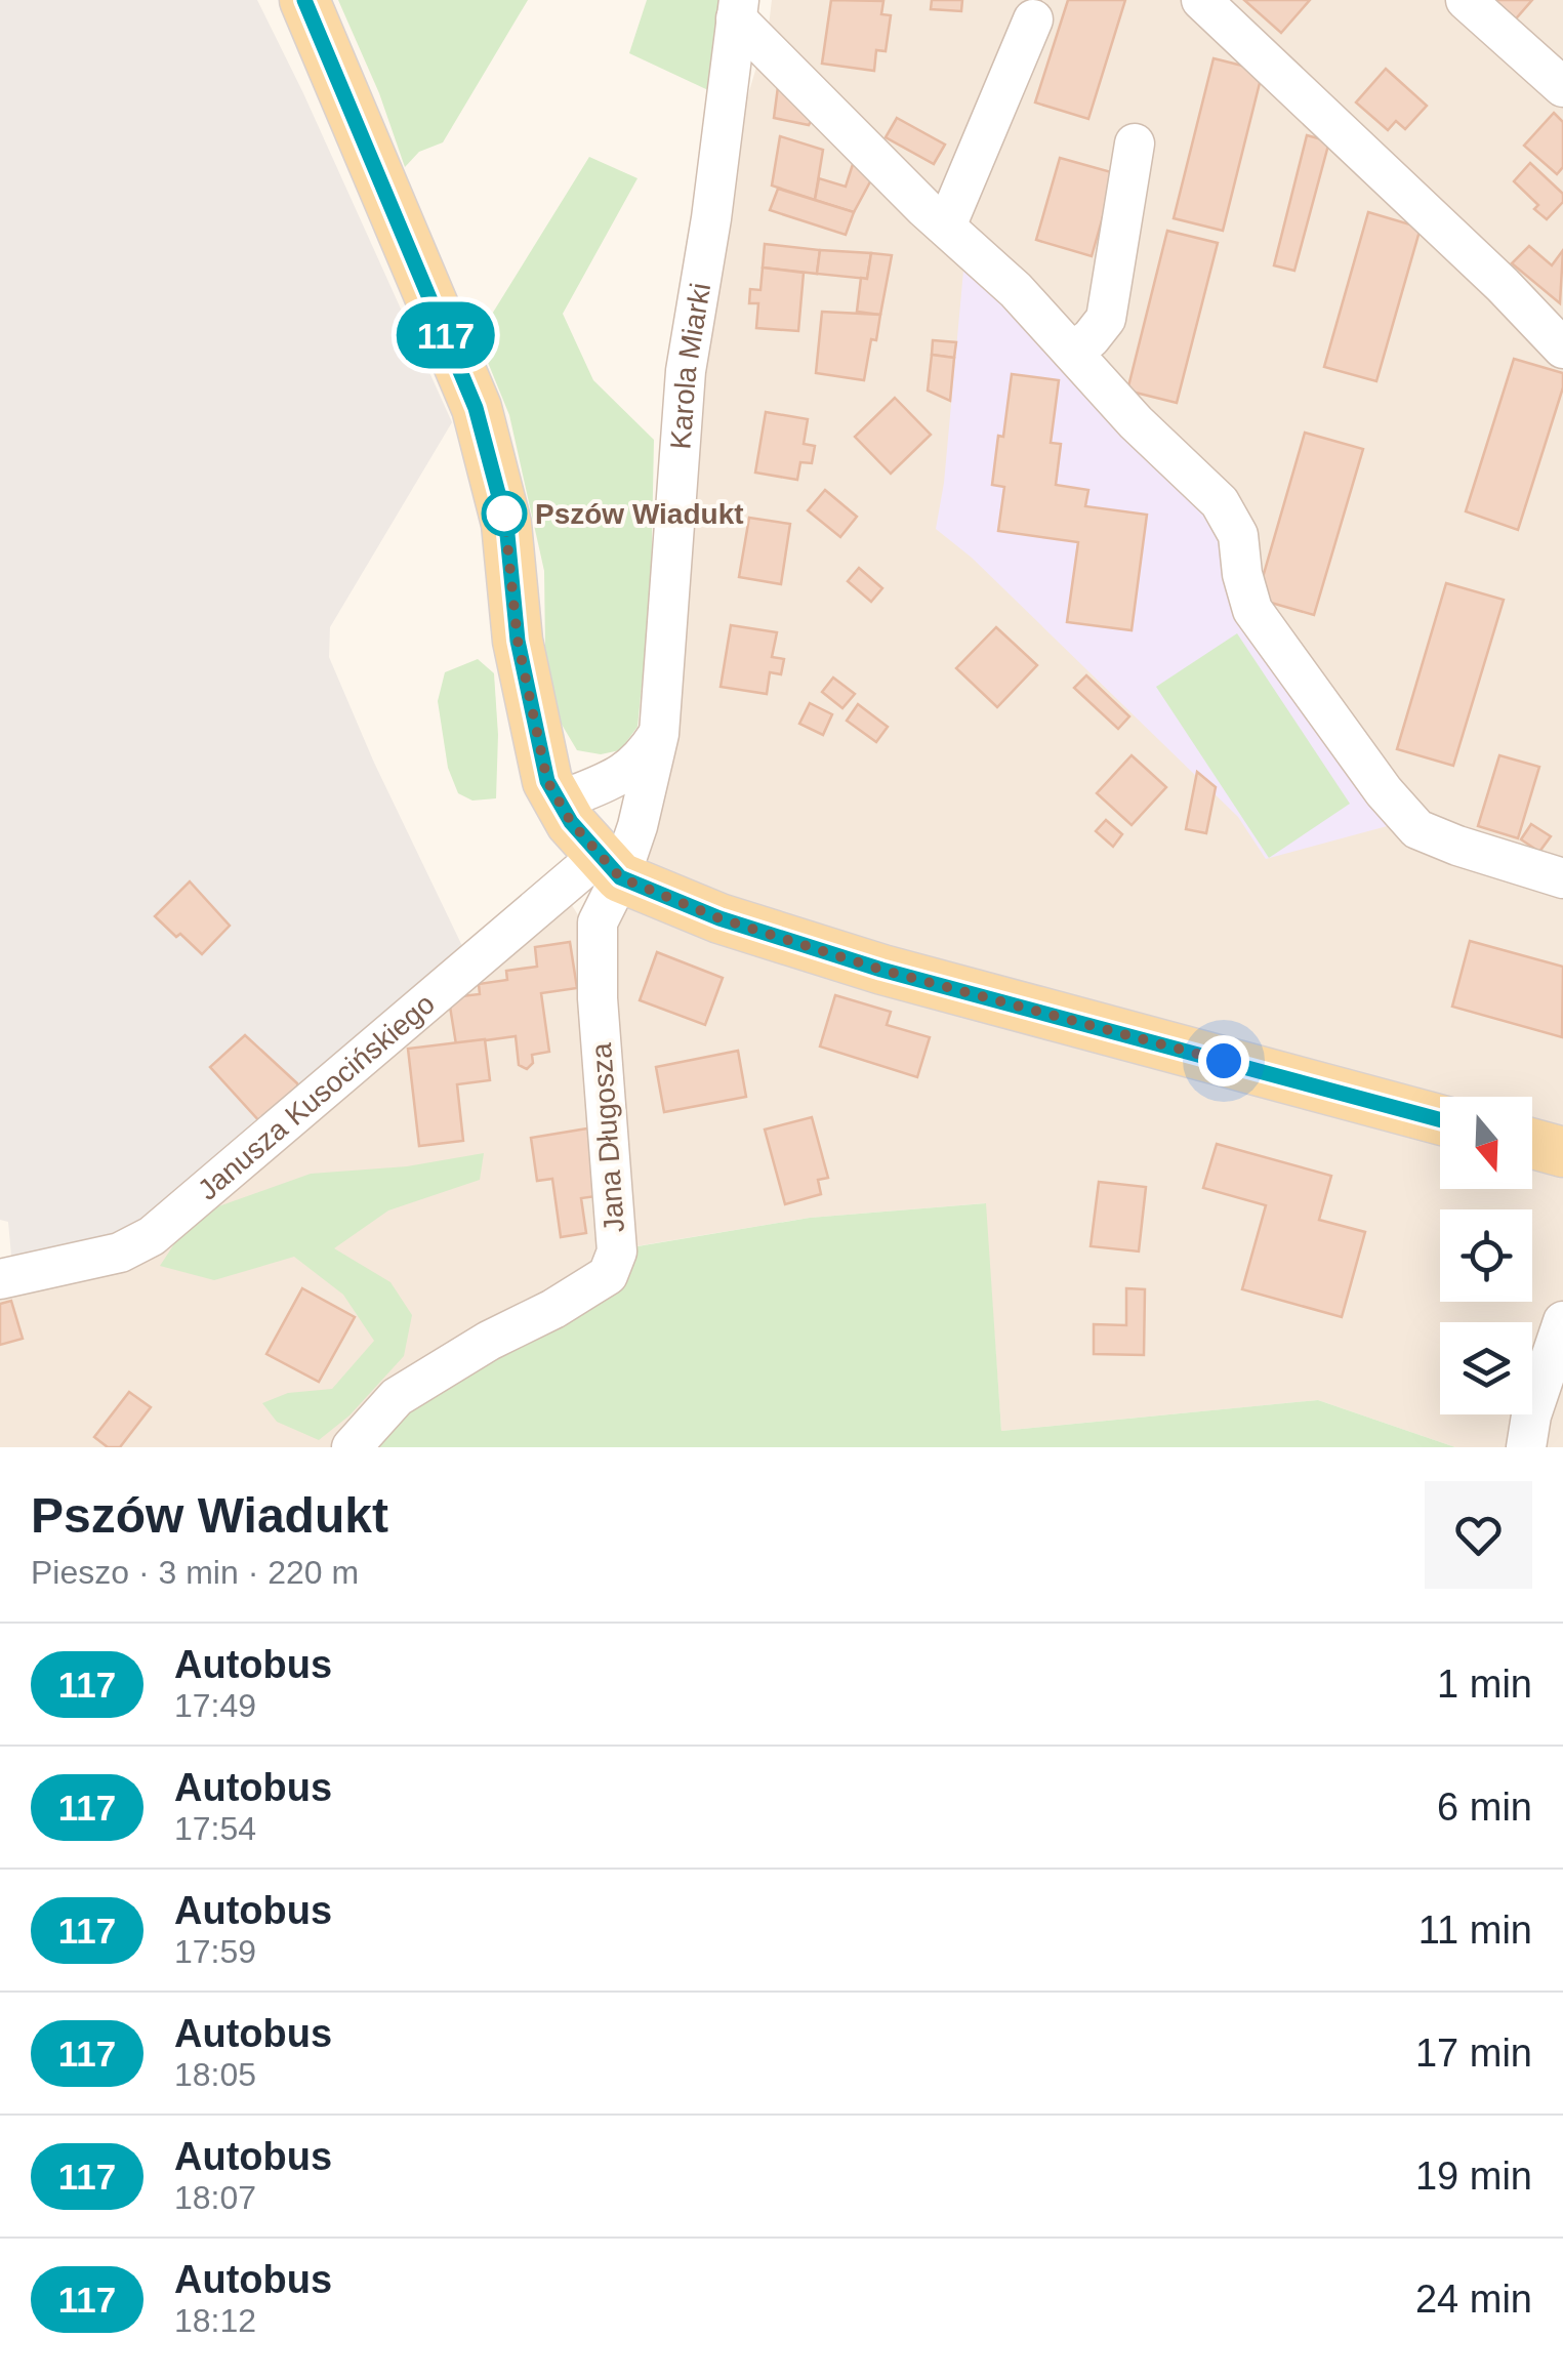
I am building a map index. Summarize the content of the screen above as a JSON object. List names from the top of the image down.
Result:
{
  "streets": {
    "street": ["Karola Miarki", "Janusza Kusocińskiego", "Jana Długosza"]
  },
  "crossings": [
    ["Karola Miarki", "Janusza Kusocińskiego"],
    ["Karola Miarki", "Jana Długosza"],
    ["Janusza Kusocińskiego", "Jana Długosza"]
  ],
  "places": ["Pszów Wiadukt"],
  "lines": ["bus line 117"],
  "north": "bottom",
  "page": {
    "on_map": "117",
    "heading": ["Pszów Wiadukt", "Pieszo · 3 min · 220 m"],
    "list": [
      {
        "mark": "117",
        "name": "Autobus",
        "note": "17:49",
        "value": "1 min"
      },
      {
        "mark": "117",
        "name": "Autobus",
        "note": "17:54",
        "value": "6 min"
      },
      {
        "mark": "117",
        "name": "Autobus",
        "note": "17:59",
        "value": "11 min"
      },
      {
        "mark": "117",
        "name": "Autobus",
        "note": "18:05",
        "value": "17 min"
      },
      {
        "mark": "117",
        "name": "Autobus",
        "note": "18:07",
        "value": "19 min"
      },
      {
        "mark": "117",
        "name": "Autobus",
        "note": "18:12",
        "value": "24 min"
      }
    ]
  }
}
